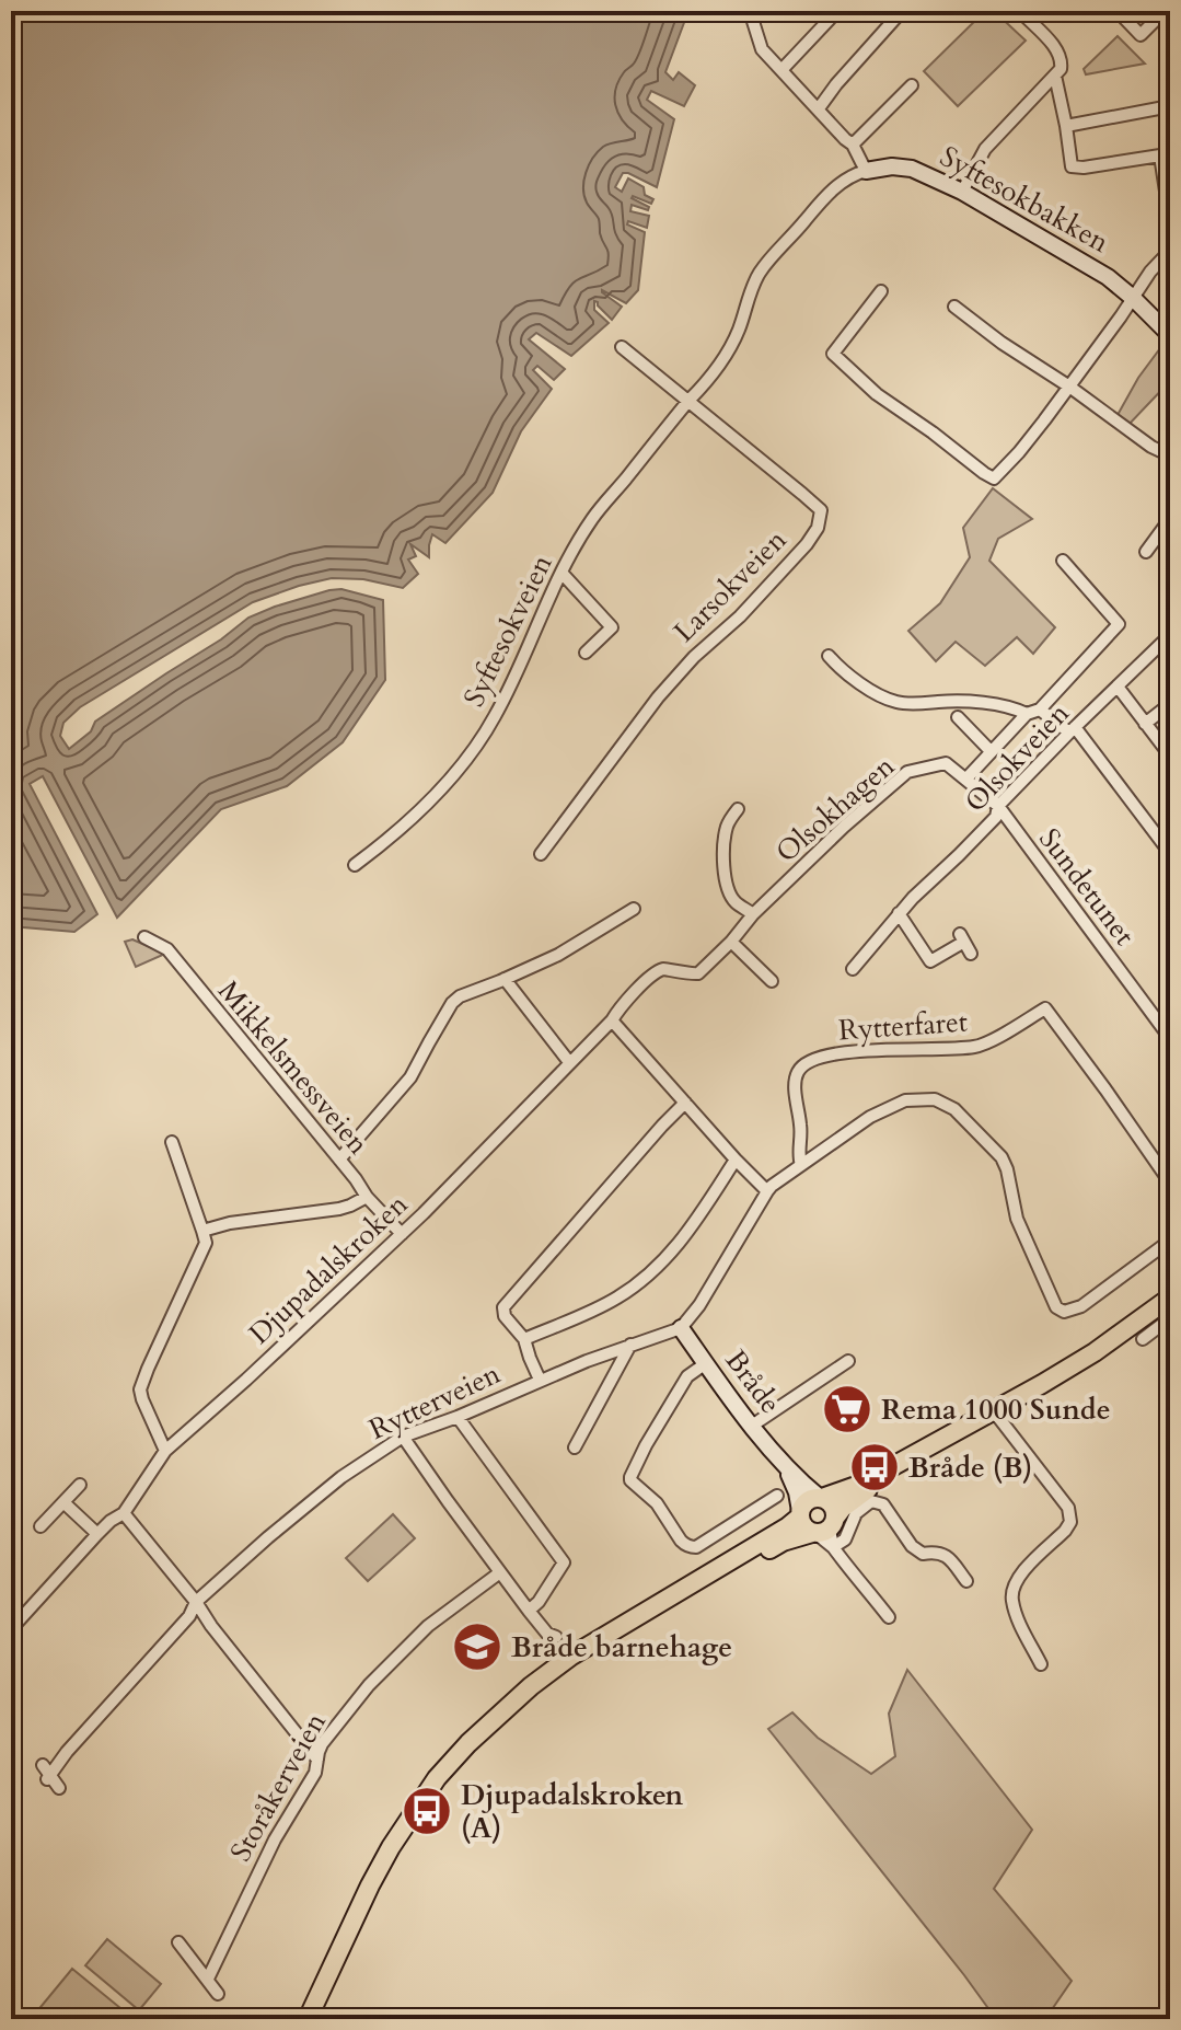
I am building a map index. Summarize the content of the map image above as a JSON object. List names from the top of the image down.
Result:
{
  "streets": {
    "street": [
      "Syftesokbakken",
      "Larsokveien",
      "Syftesokveien",
      "Olsokveien",
      "Olsokhagen",
      "Sundetunet",
      "Rytterfaret",
      "Mikkelsmessveien",
      "Djupadalskroken",
      "Bråde",
      "Rytterveien",
      "Storåkerveien"
    ]
  },
  "crossings": [
    ["Syftesokbakken", "Larsokveien"],
    ["Syftesokbakken", "Syftesokveien"],
    ["Larsokveien", "Syftesokveien"],
    ["Olsokveien", "Olsokhagen"],
    ["Olsokveien", "Sundetunet"],
    ["Olsokhagen", "Sundetunet"],
    ["Olsokhagen", "Djupadalskroken"],
    ["Mikkelsmessveien", "Djupadalskroken"],
    ["Bråde", "Rytterveien"]
  ],
  "places": {
    "supermarket": ["Rema 1000 Sunde"],
    "bus stop": ["Bråde (B)", "Djupadalskroken (A)"],
    "school or university": ["Bråde barnehage"]
  }
}
